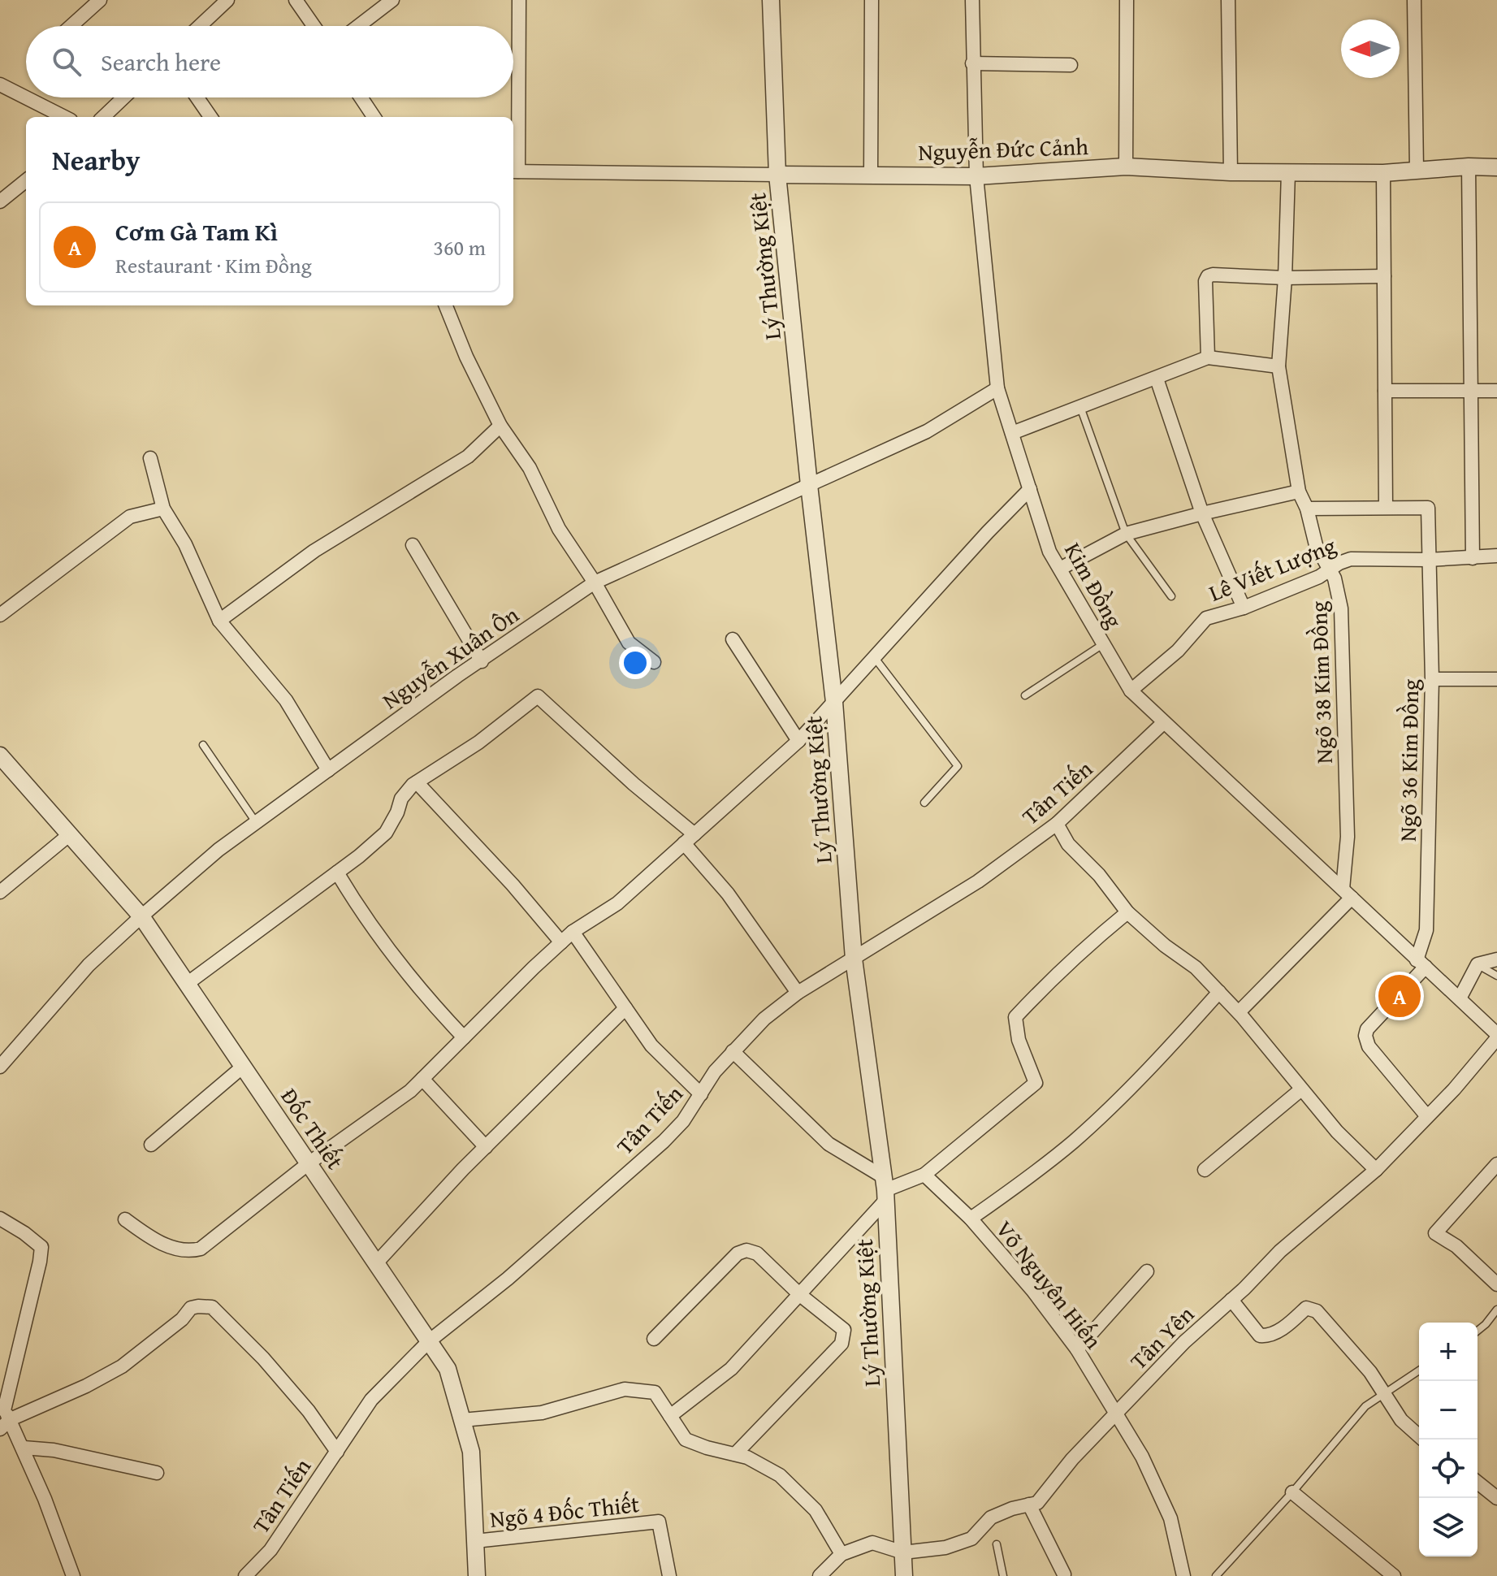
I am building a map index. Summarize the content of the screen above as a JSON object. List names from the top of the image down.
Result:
{
  "streets": {
    "street": [
      "Nguyễn Đức Cảnh",
      "Lý Thường Kiệt",
      "Lê Viết Lượng",
      "Kim Đồng",
      "Nguyễn Xuân Ôn",
      "Ngõ 38 Kim Đồng",
      "Ngõ 36 Kim Đồng",
      "Tân Tiến",
      "Đốc Thiết",
      "Võ Nguyên Hiến",
      "Tân Yên",
      "Ngõ 4 Đốc Thiết"
    ]
  },
  "crossings": [
    ["Nguyễn Đức Cảnh", "Lý Thường Kiệt"],
    ["Nguyễn Đức Cảnh", "Kim Đồng"],
    ["Nguyễn Đức Cảnh", "Ngõ 38 Kim Đồng"],
    ["Lý Thường Kiệt", "Nguyễn Xuân Ôn"],
    ["Lý Thường Kiệt", "Tân Tiến"],
    ["Lý Thường Kiệt", "Tân Yên"],
    ["Lê Viết Lượng", "Kim Đồng"],
    ["Lê Viết Lượng", "Ngõ 38 Kim Đồng"],
    ["Lê Viết Lượng", "Ngõ 36 Kim Đồng"],
    ["Kim Đồng", "Nguyễn Xuân Ôn"],
    ["Kim Đồng", "Ngõ 38 Kim Đồng"],
    ["Kim Đồng", "Ngõ 36 Kim Đồng"],
    ["Kim Đồng", "Tân Tiến"],
    ["Kim Đồng", "Tân Yên"],
    ["Nguyễn Xuân Ôn", "Đốc Thiết"],
    ["Tân Tiến", "Đốc Thiết"],
    ["Đốc Thiết", "Ngõ 4 Đốc Thiết"],
    ["Võ Nguyên Hiến", "Tân Yên"]
  ],
  "north": "left",
  "page": {
    "search": "Search here",
    "heading": "Nearby",
    "list": [
      {
        "mark": "A",
        "name": "Cơm Gà Tam Kì",
        "note": "Restaurant · Kim Đồng",
        "value": "360 m"
      }
    ],
    "pins": "A",
    "map_buttons": ["+", "−"]
  }
}
